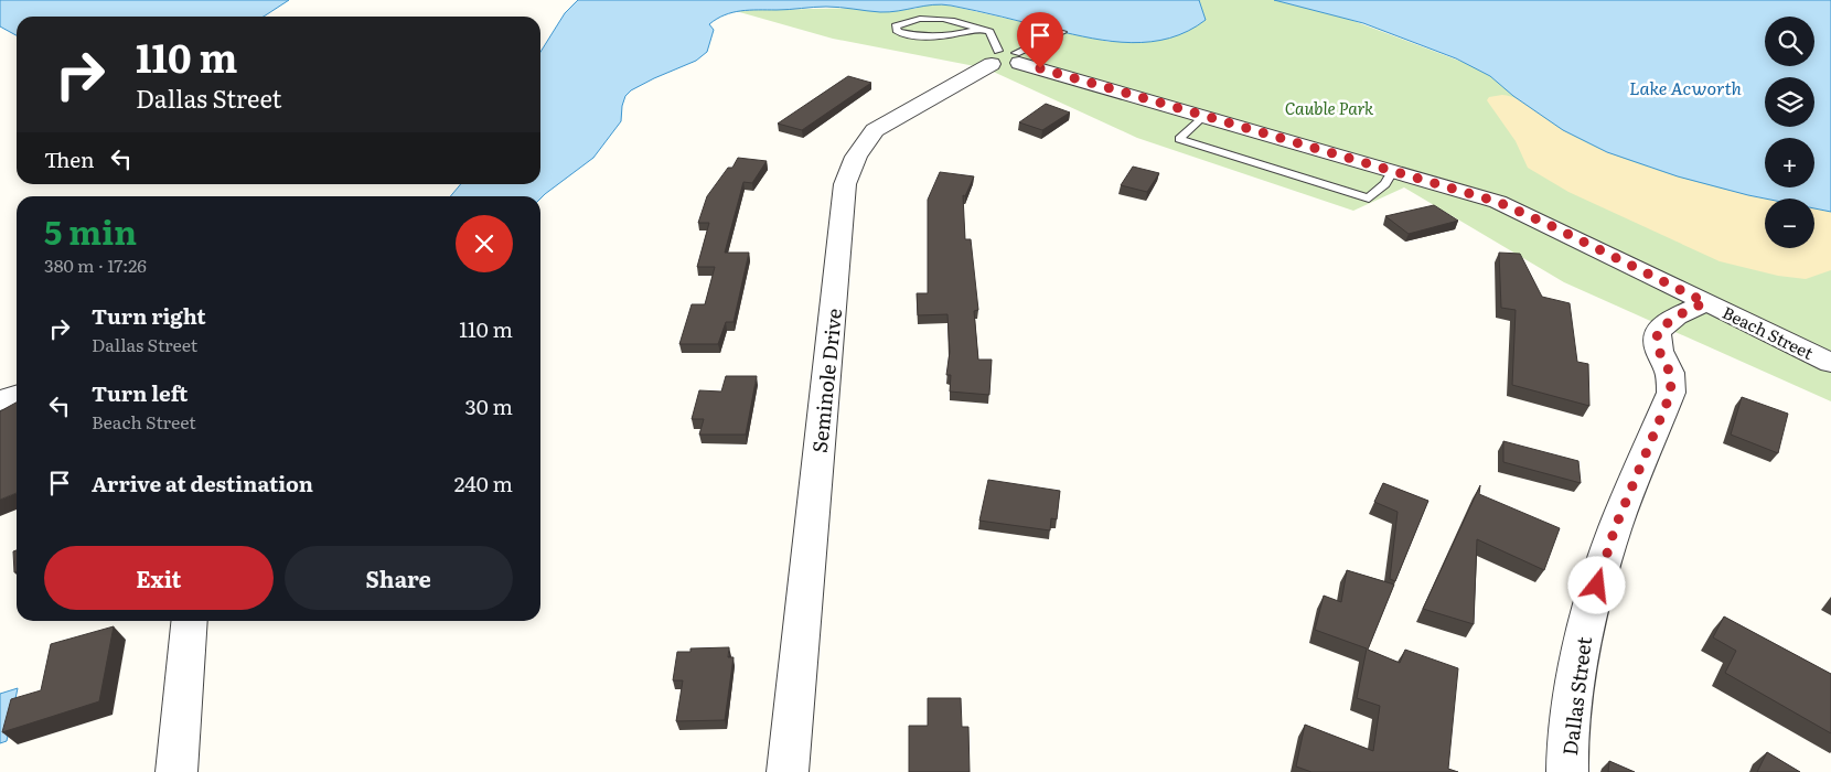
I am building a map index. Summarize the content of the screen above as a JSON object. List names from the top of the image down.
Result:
{
  "streets": {
    "street": ["Beach Street", "Seminole Drive", "Dallas Street"]
  },
  "crossings": [
    ["Beach Street", "Seminole Drive"],
    ["Beach Street", "Dallas Street"]
  ],
  "water": ["Lake Acworth"],
  "parks": ["Cauble Park"],
  "page": {
    "map_buttons": ["+", "−"],
    "turn": ["110 m", "Dallas Street"],
    "then": "Then",
    "heading": ["5 min", "380 m · 17:26"],
    "list": [
      {
        "name": "Turn right",
        "note": "Dallas Street",
        "value": "110 m"
      },
      {
        "name": "Turn left",
        "note": "Beach Street",
        "value": "30 m"
      },
      {
        "name": "Arrive at destination",
        "value": "240 m"
      }
    ],
    "buttons": ["Exit", "Share"]
  }
}
